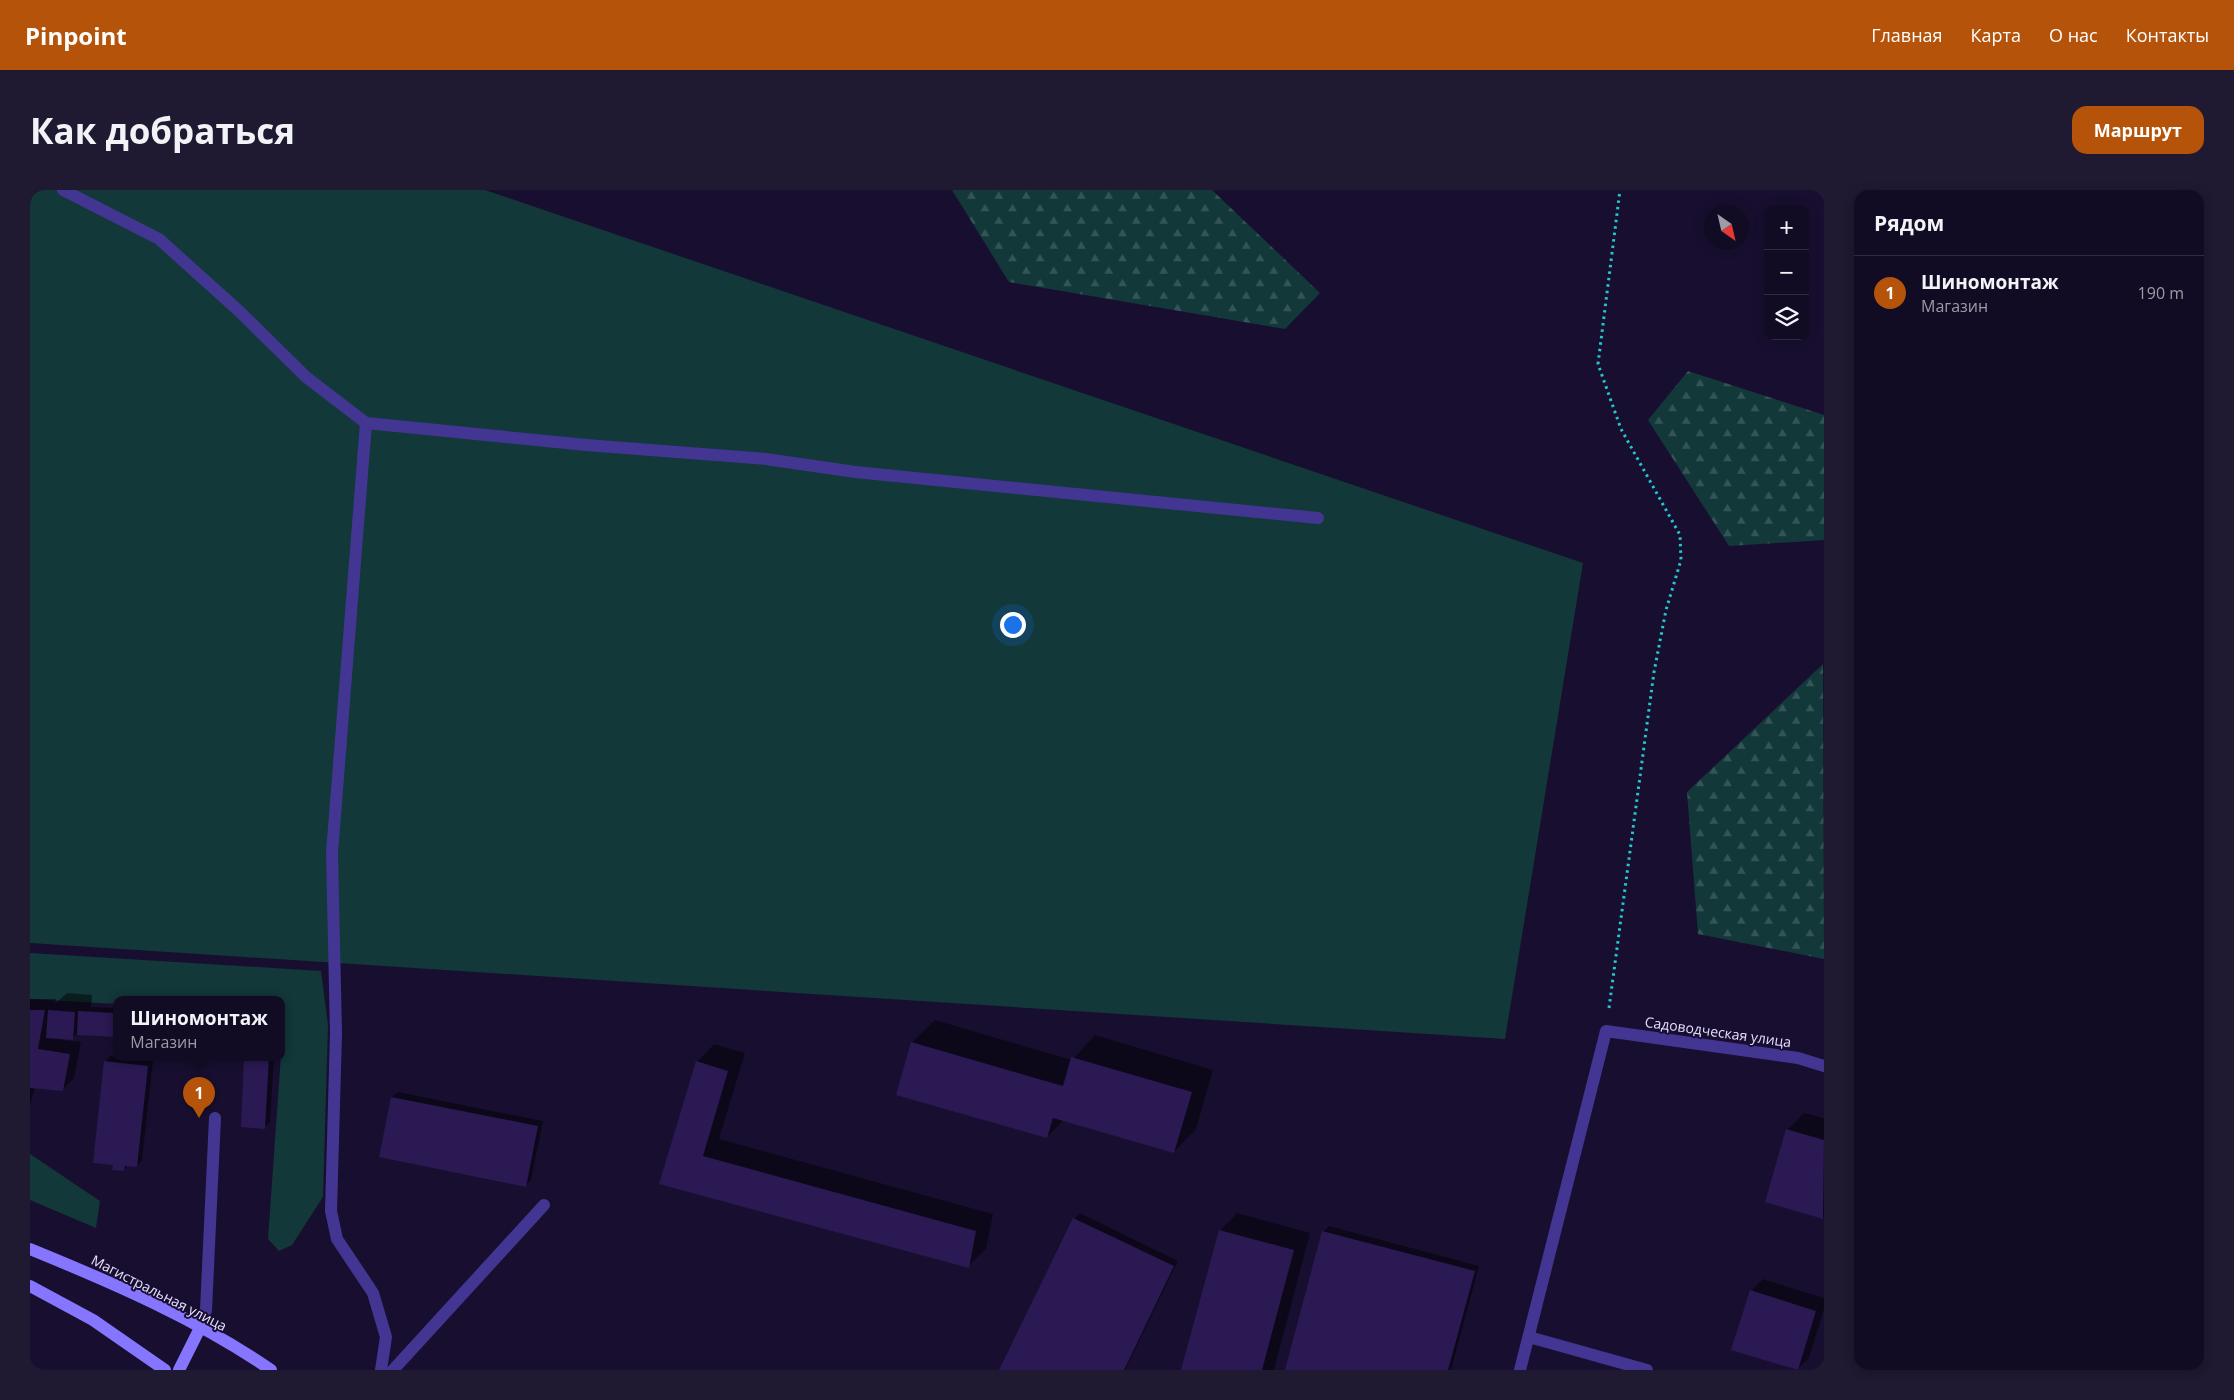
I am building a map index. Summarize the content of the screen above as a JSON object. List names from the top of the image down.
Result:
{
  "streets": {
    "main road": ["Магистральная улица"],
    "street": ["Садоводческая улица"]
  },
  "north": "bottom right",
  "page": {
    "header": "Pinpoint",
    "nav": [
      "Главная",
      "Карта",
      "О нас",
      "Контакты"
    ],
    "buttons": "Маршрут",
    "title": "Как добраться",
    "heading": "Рядом",
    "map_buttons": ["+", "−"],
    "list": [
      {
        "mark": "1",
        "name": "Шиномонтаж",
        "note": "Магазин",
        "value": "190 m"
      }
    ],
    "popup": ["Шиномонтаж", "Магазин"],
    "pins": "1"
  }
}
